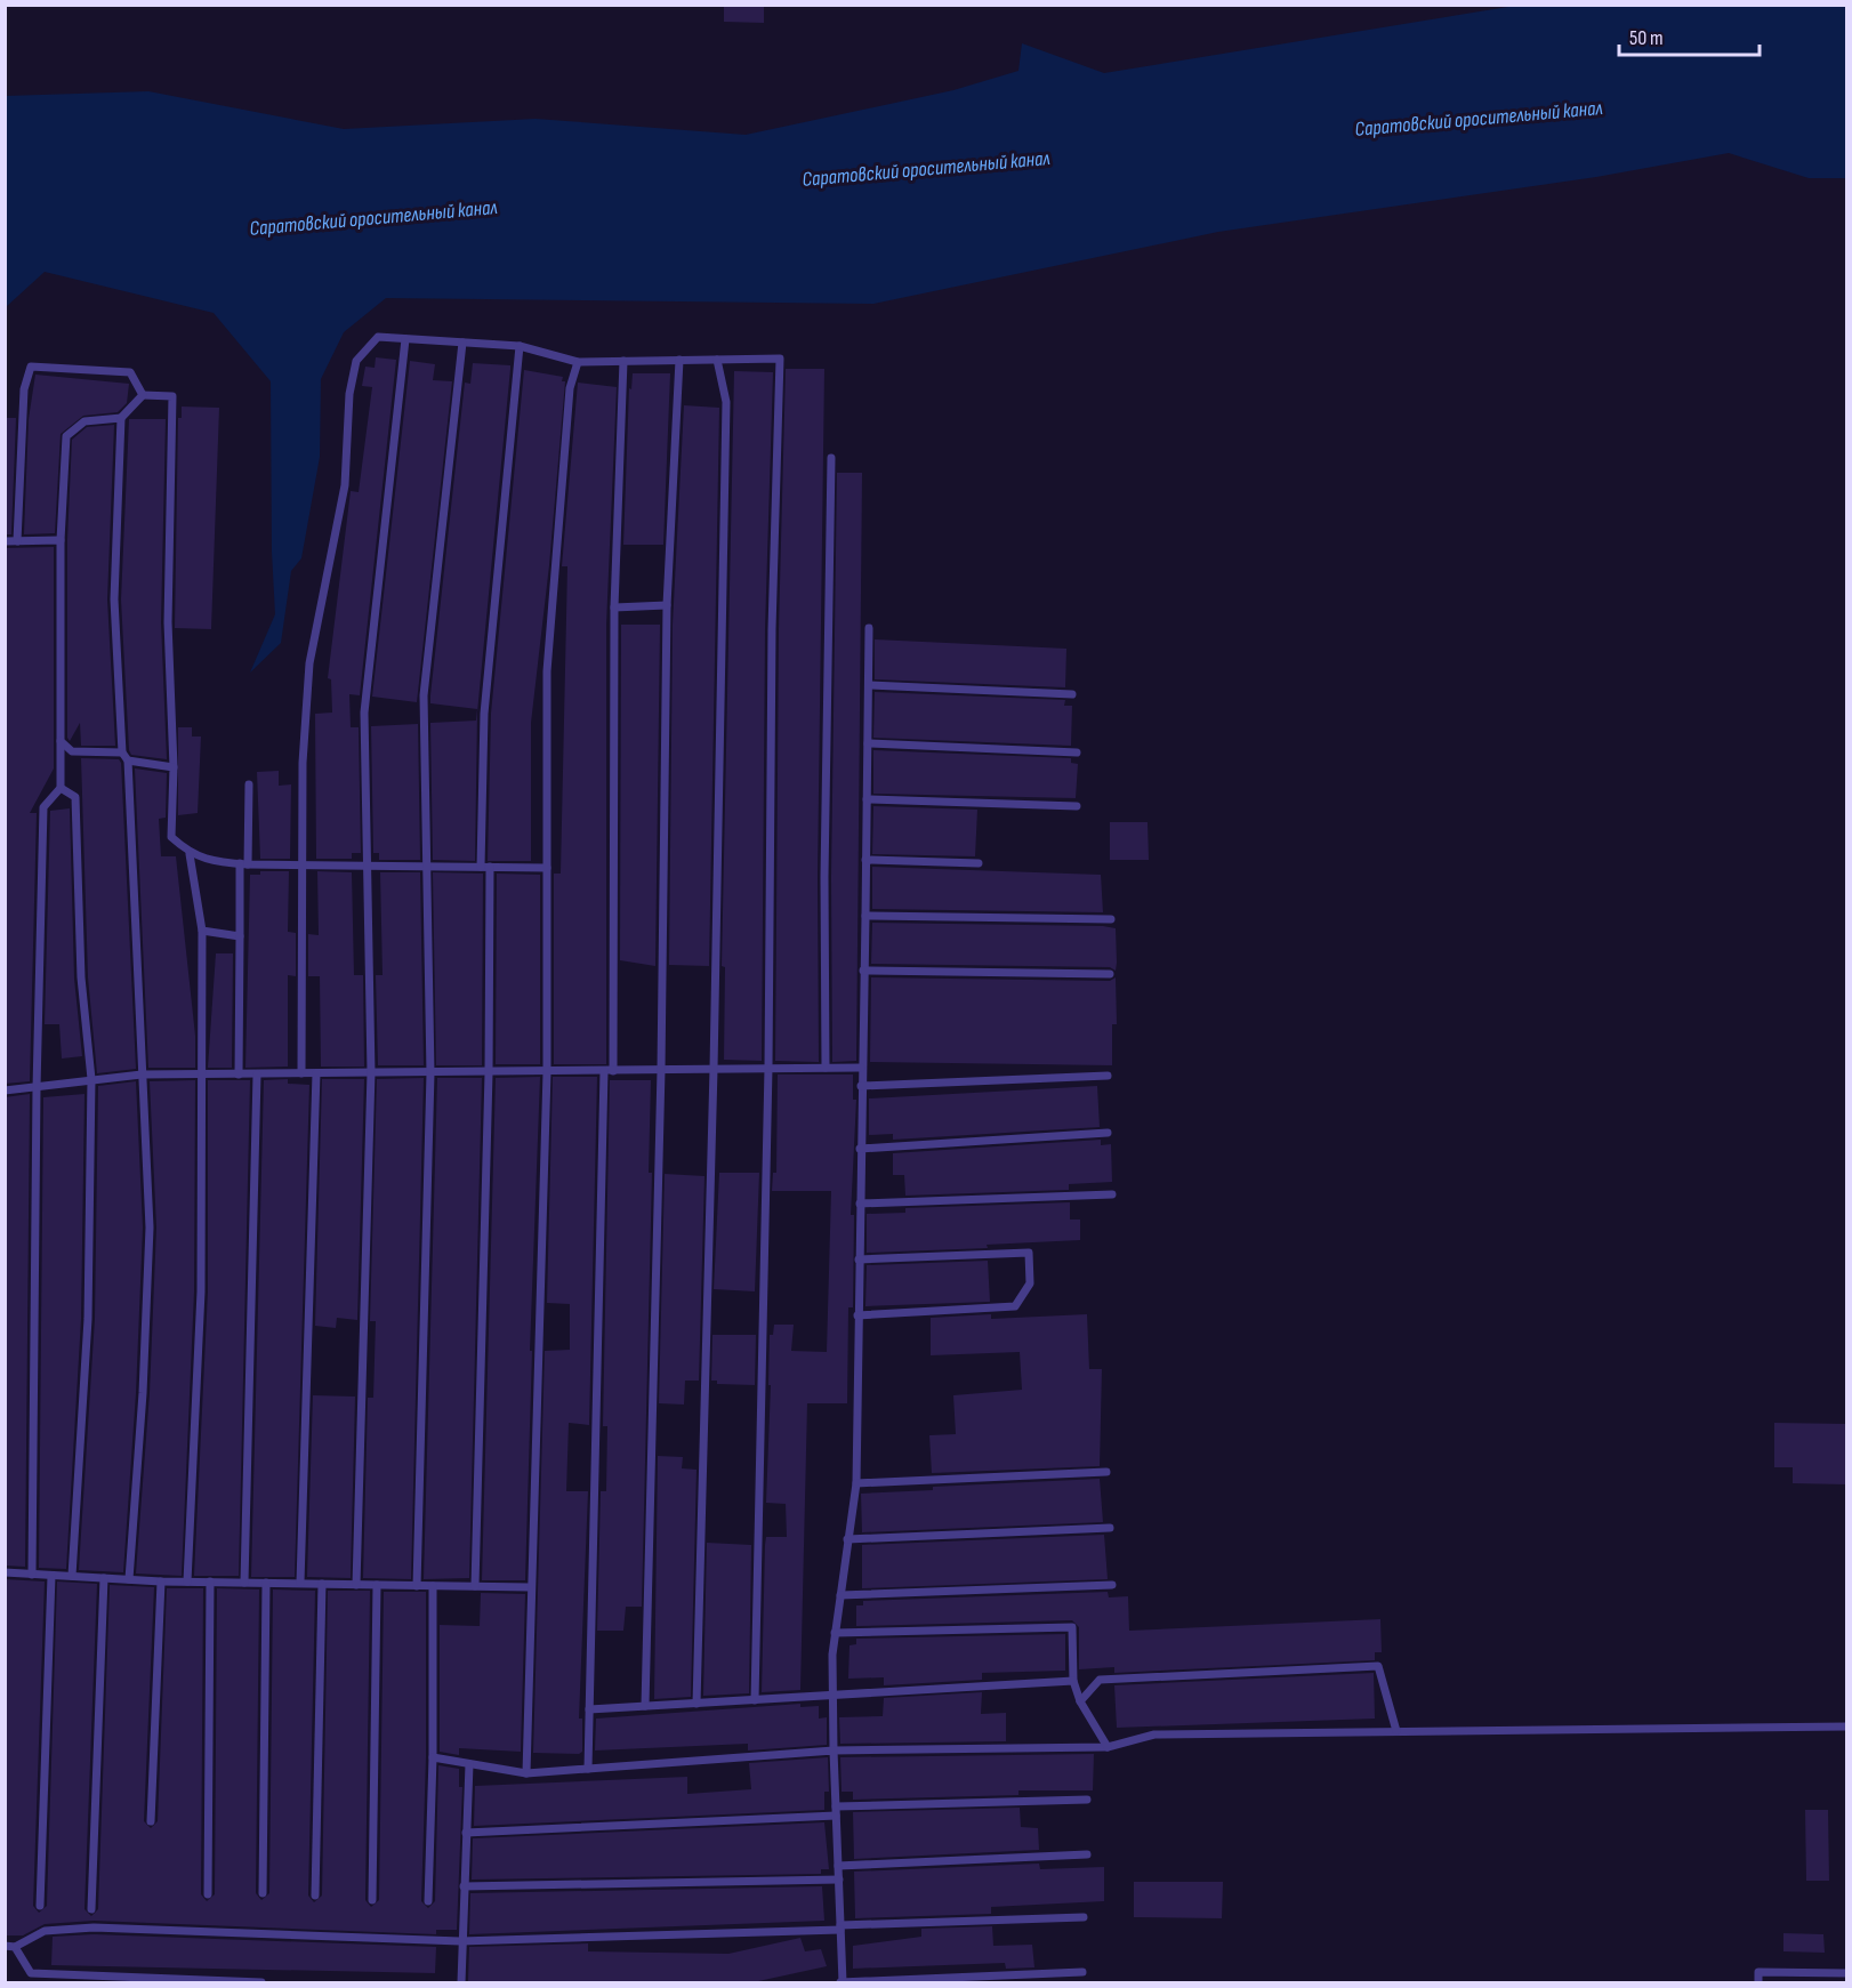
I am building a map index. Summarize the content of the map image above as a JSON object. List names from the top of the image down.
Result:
{
  "water": ["Саратовский оросительный канал"],
  "scale_bar": "50 m"
}
